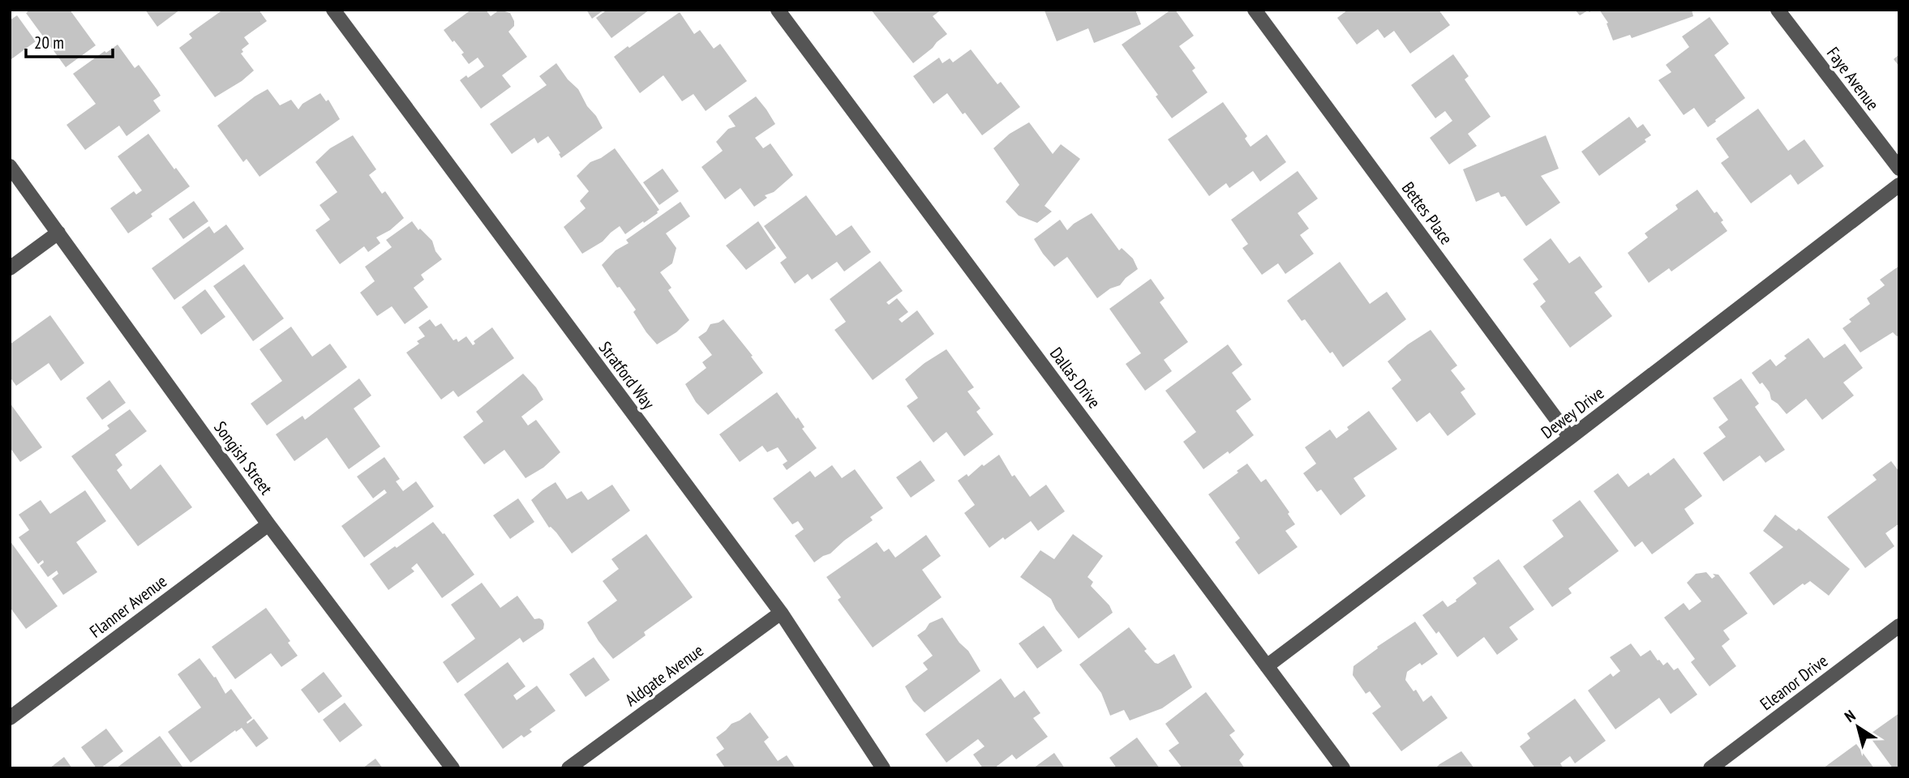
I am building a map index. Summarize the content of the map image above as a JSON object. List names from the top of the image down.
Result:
{
  "streets": {
    "street": [
      "Faye Avenue",
      "Bettes Place",
      "Stratford Way",
      "Dallas Drive",
      "Dewey Drive",
      "Songish Street",
      "Flanner Avenue",
      "Aldgate Avenue",
      "Eleanor Drive"
    ]
  },
  "crossings": [
    ["Bettes Place", "Dewey Drive"],
    ["Stratford Way", "Aldgate Avenue"],
    ["Dallas Drive", "Dewey Drive"],
    ["Songish Street", "Flanner Avenue"]
  ],
  "scale_bar": "20 m",
  "north": "top left"
}
